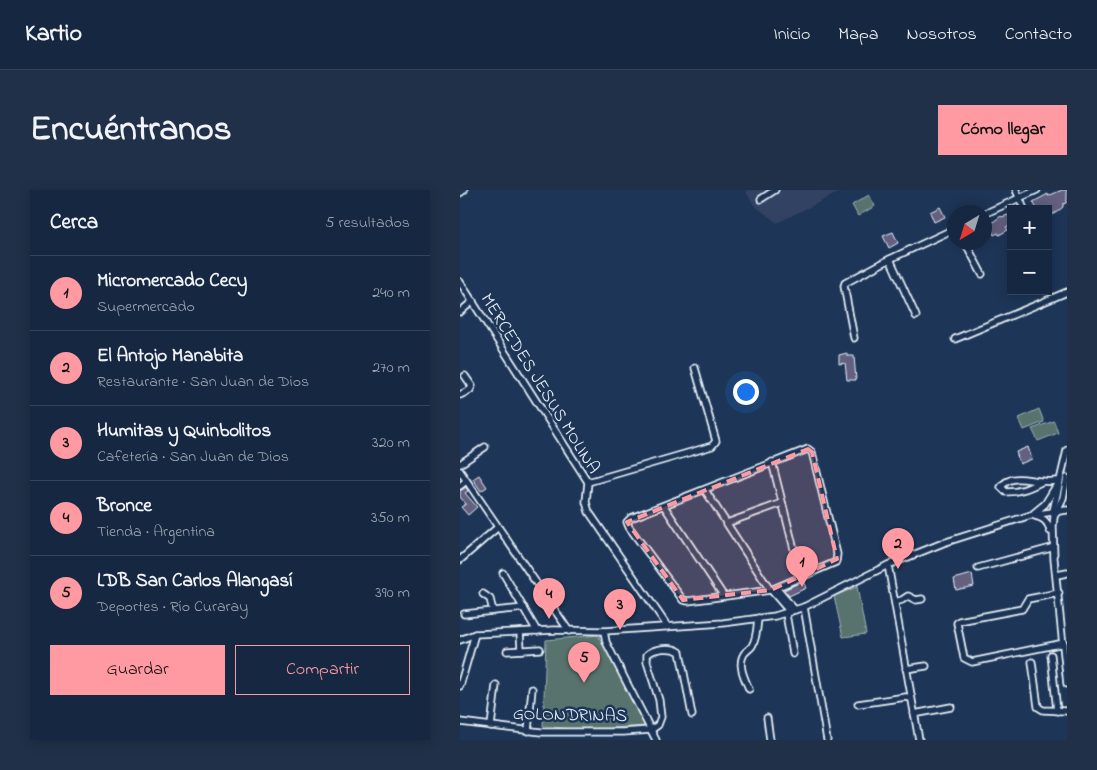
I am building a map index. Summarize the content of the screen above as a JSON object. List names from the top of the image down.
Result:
{
  "streets": {
    "street": ["MERCEDES JESUS MOLINA", "GOLONDRINAS"]
  },
  "north": "bottom left",
  "page": {
    "header": "Kartio",
    "nav": [
      "Inicio",
      "Mapa",
      "Nosotros",
      "Contacto"
    ],
    "title": "Encuéntranos",
    "buttons": [
      "Cómo llegar",
      ["Guardar", "Compartir"]
    ],
    "heading": ["Cerca", "5 resultados"],
    "map_buttons": ["+", "−"],
    "list": [
      {
        "mark": "1",
        "name": "Micromercado Cecy",
        "note": "Supermercado",
        "value": "240 m"
      },
      {
        "mark": "2",
        "name": "El Antojo Manabita",
        "note": "Restaurante · San Juan de Dios",
        "value": "270 m"
      },
      {
        "mark": "3",
        "name": "Humitas y Quinbolitos",
        "note": "Cafetería · San Juan de Dios",
        "value": "320 m"
      },
      {
        "mark": "4",
        "name": "Bronce",
        "note": "Tienda · Argentina",
        "value": "350 m"
      },
      {
        "mark": "5",
        "name": "LDB San Carlos Alangasí",
        "note": "Deportes · Río Curaray",
        "value": "390 m"
      }
    ],
    "pins": [
      "2",
      "1",
      "4",
      "3",
      "5"
    ]
  }
}
